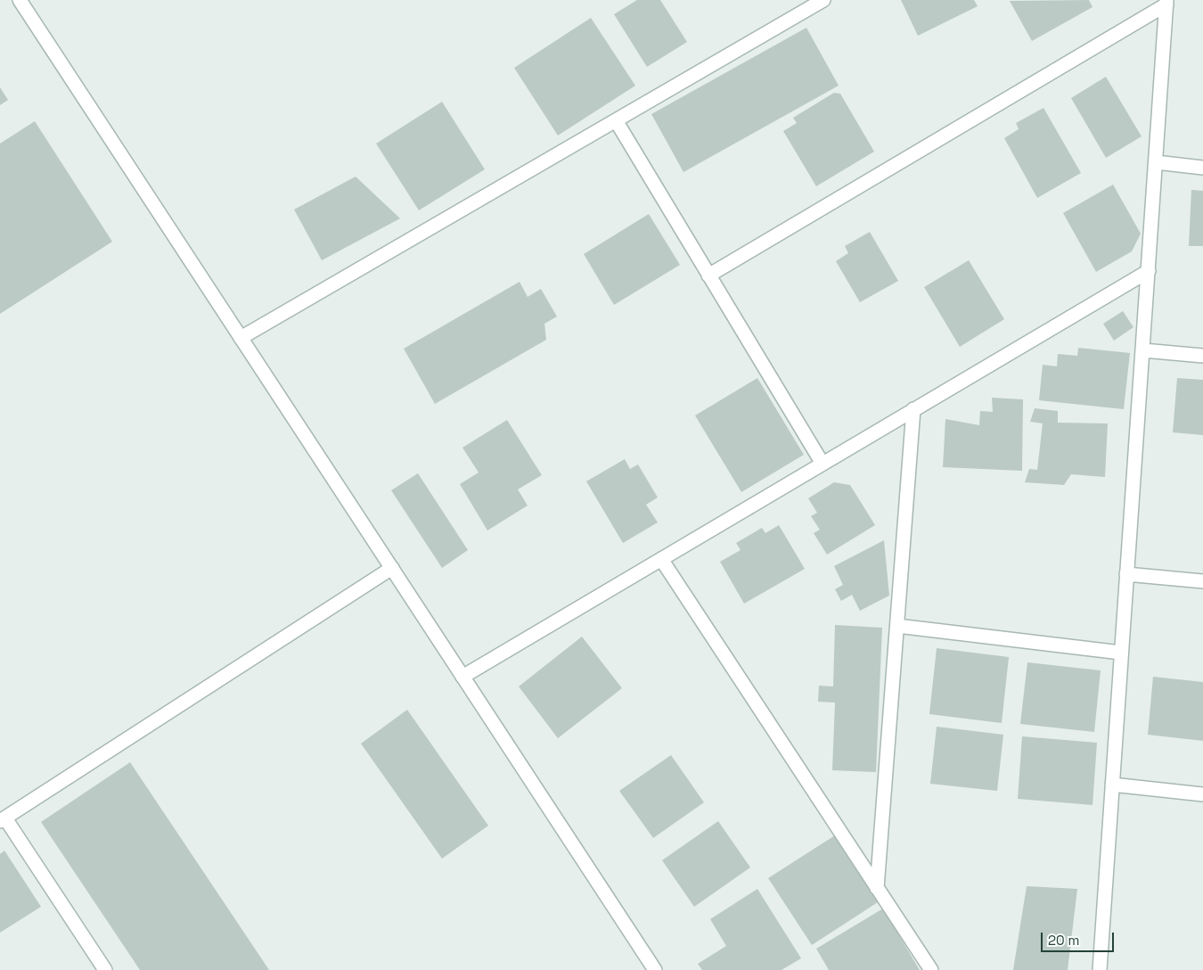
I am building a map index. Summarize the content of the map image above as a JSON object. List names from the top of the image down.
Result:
{
  "scale_bar": "20 m"
}
